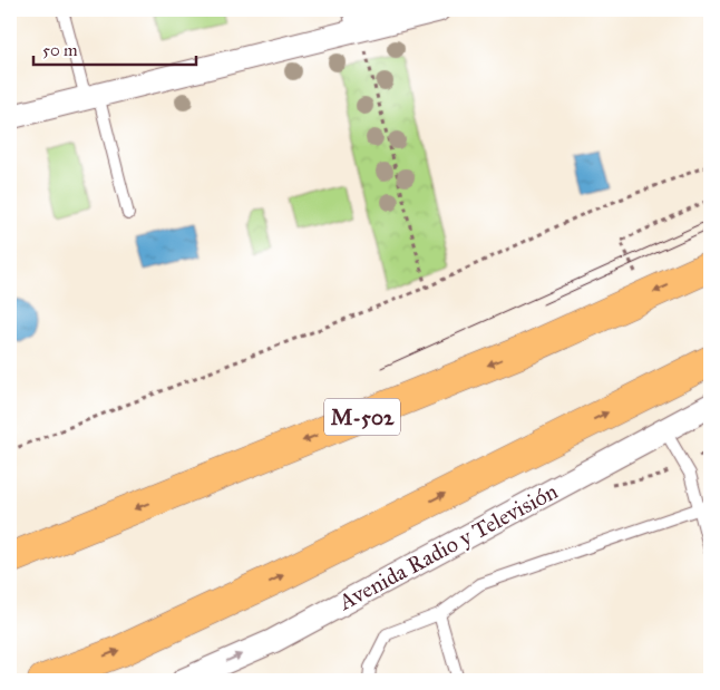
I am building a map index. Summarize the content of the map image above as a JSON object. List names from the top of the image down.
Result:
{
  "streets": {
    "highway": ["M-502"],
    "street": ["Avenida Radio y Televisión"]
  },
  "one_way": ["Avenida Radio y Televisión"],
  "scale_bar": "50 m"
}
